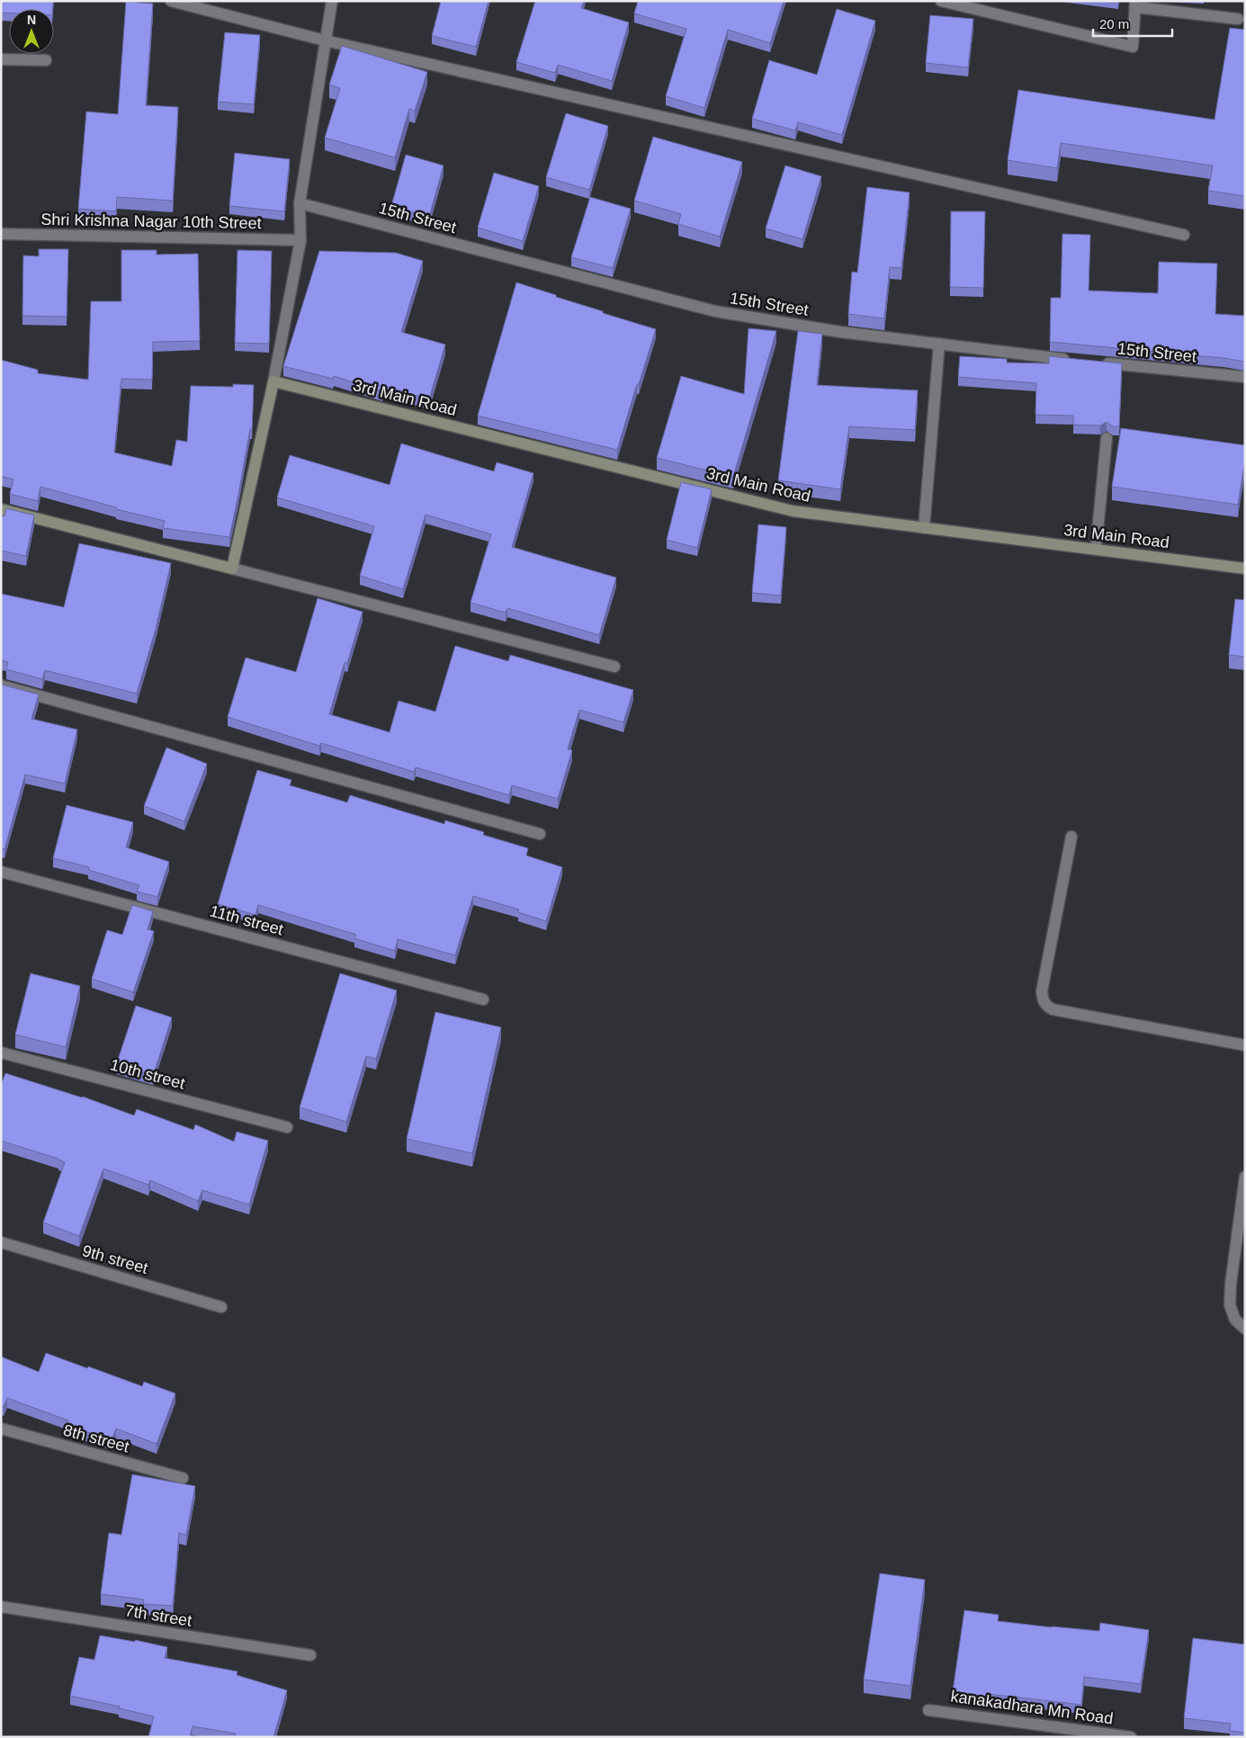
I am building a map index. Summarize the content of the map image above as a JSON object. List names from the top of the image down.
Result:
{
  "streets": {
    "street": [
      "15th Street",
      "Shri Krishna Nagar 10th Street",
      "3rd Main Road",
      "11th street",
      "10th street",
      "9th street",
      "8th street",
      "7th street",
      "kanakadhara Mn Road"
    ]
  },
  "scale_bar": "20 m",
  "north": "top"
}
